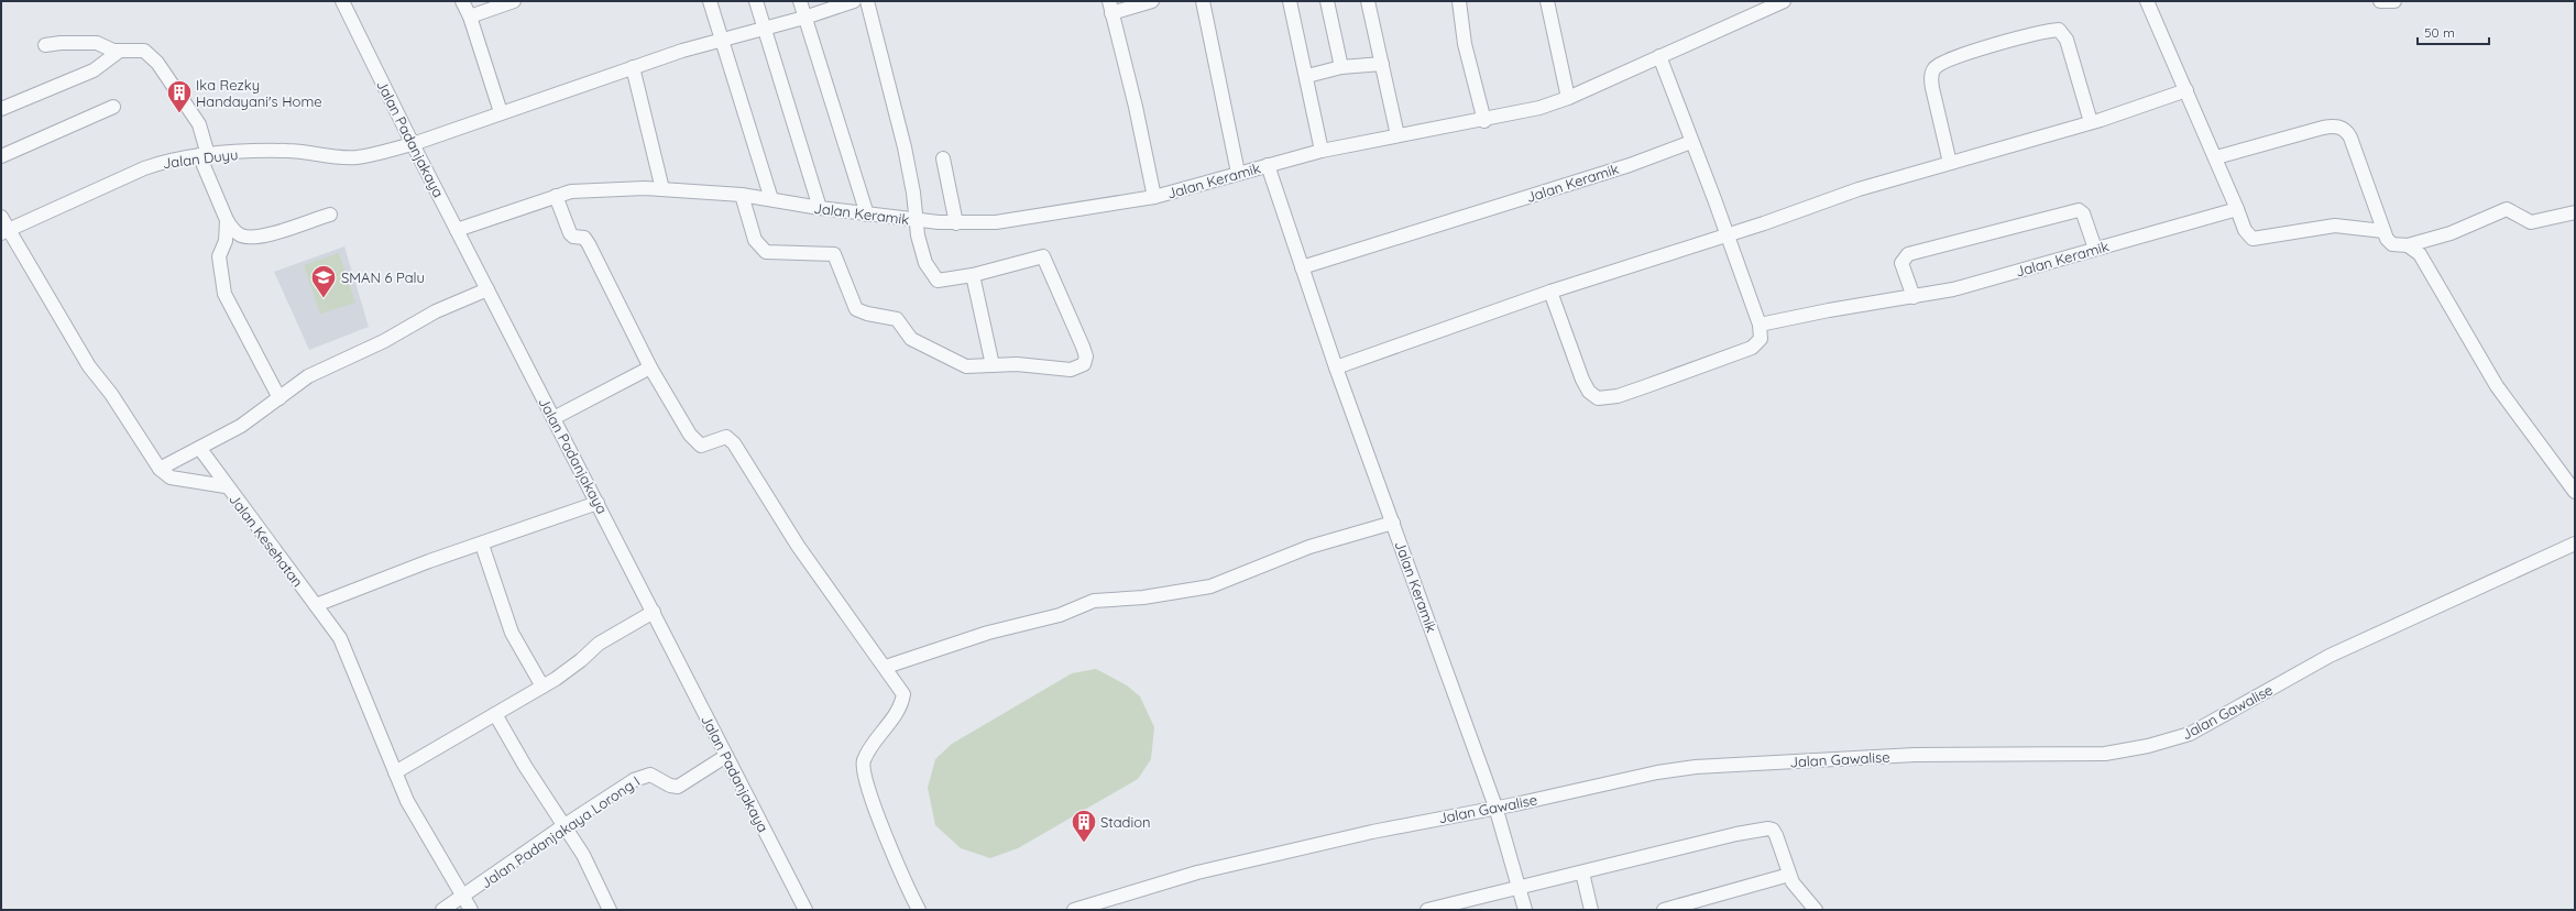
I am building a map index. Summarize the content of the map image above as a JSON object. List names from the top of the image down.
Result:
{
  "streets": {
    "street": [
      "Jalan Padanjakaya",
      "Jalan Duyu",
      "Jalan Keramik",
      "Jalan Kesehatan",
      "Jalan Gawalise",
      "Jalan Padanjakaya Lorong I"
    ]
  },
  "crossings": [
    ["Jalan Padanjakaya", "Jalan Duyu"],
    ["Jalan Padanjakaya", "Jalan Keramik"],
    ["Jalan Padanjakaya", "Jalan Padanjakaya Lorong I"],
    ["Jalan Duyu", "Jalan Kesehatan"],
    ["Jalan Keramik", "Jalan Gawalise"],
    ["Jalan Kesehatan", "Jalan Padanjakaya Lorong I"]
  ],
  "places": {
    "building": ["Ika Rezky Handayani's Home", "Stadion"],
    "school or university": ["SMAN 6 Palu"]
  },
  "scale_bar": "50 m"
}
